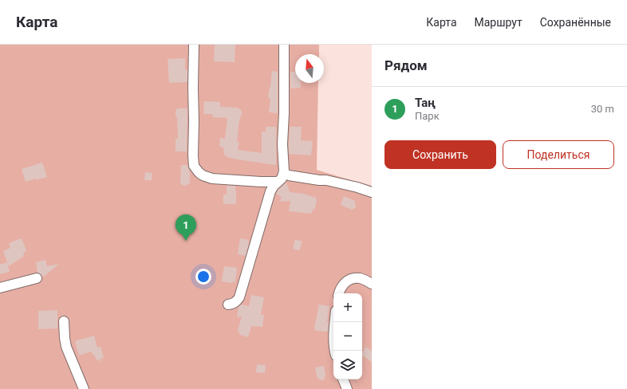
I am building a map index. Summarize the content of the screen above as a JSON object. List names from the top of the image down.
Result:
{
  "north": "top",
  "page": {
    "header": "Карта",
    "nav": ["Карта", "Маршрут", "Сохранённые"],
    "heading": "Рядом",
    "list": [
      {
        "mark": "1",
        "name": "Таң",
        "note": "Парк",
        "value": "30 m"
      }
    ],
    "buttons": ["Сохранить", "Поделиться"],
    "pins": "1",
    "map_buttons": ["+", "−"]
  }
}
